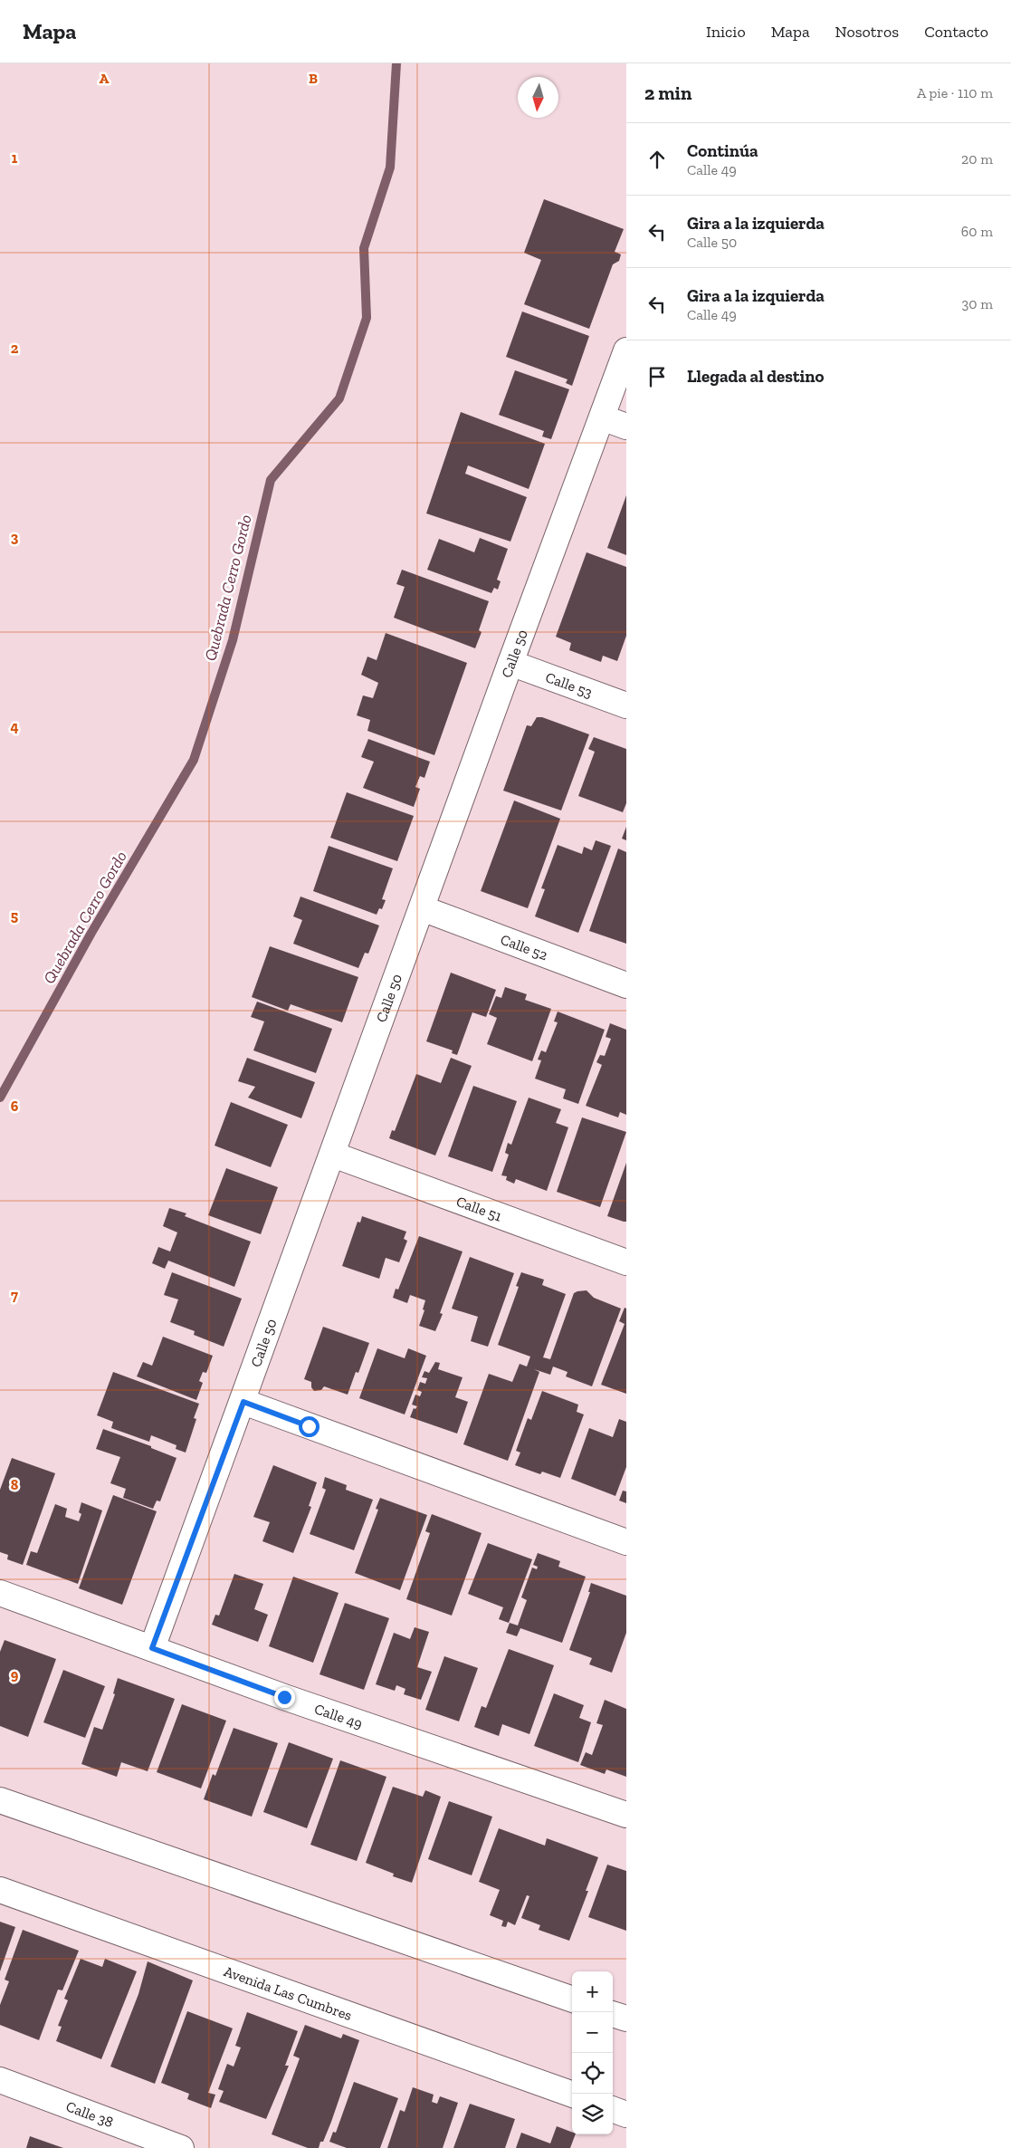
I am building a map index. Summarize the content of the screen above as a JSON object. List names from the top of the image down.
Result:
{
  "streets": {
    "street": [
      "Calle 50",
      "Calle 53",
      "Calle 52",
      "Calle 51",
      "Calle 49",
      "Avenida Las Cumbres",
      "Calle 38"
    ]
  },
  "crossings": [
    ["Calle 50", "Calle 53"],
    ["Calle 50", "Calle 52"],
    ["Calle 50", "Calle 51"],
    ["Calle 50", "Calle 49"]
  ],
  "water": ["Quebrada Cerro Gordo"],
  "north": "bottom",
  "page": {
    "header": "Mapa",
    "nav": [
      "Inicio",
      "Mapa",
      "Nosotros",
      "Contacto"
    ],
    "heading": ["2 min", "A pie · 110 m"],
    "list": [
      ["Continúa", "Calle 49", "20 m"],
      ["Gira a la izquierda", "Calle 50", "60 m"],
      ["Gira a la izquierda", "Calle 49", "30 m"],
      "Llegada al destino"
    ],
    "map_buttons": ["+", "−"]
  },
  "grid": {
    "columns": ["A", "B"],
    "rows": [
      "1",
      "2",
      "3",
      "4",
      "5",
      "6",
      "7",
      "8",
      "9"
    ]
  }
}
